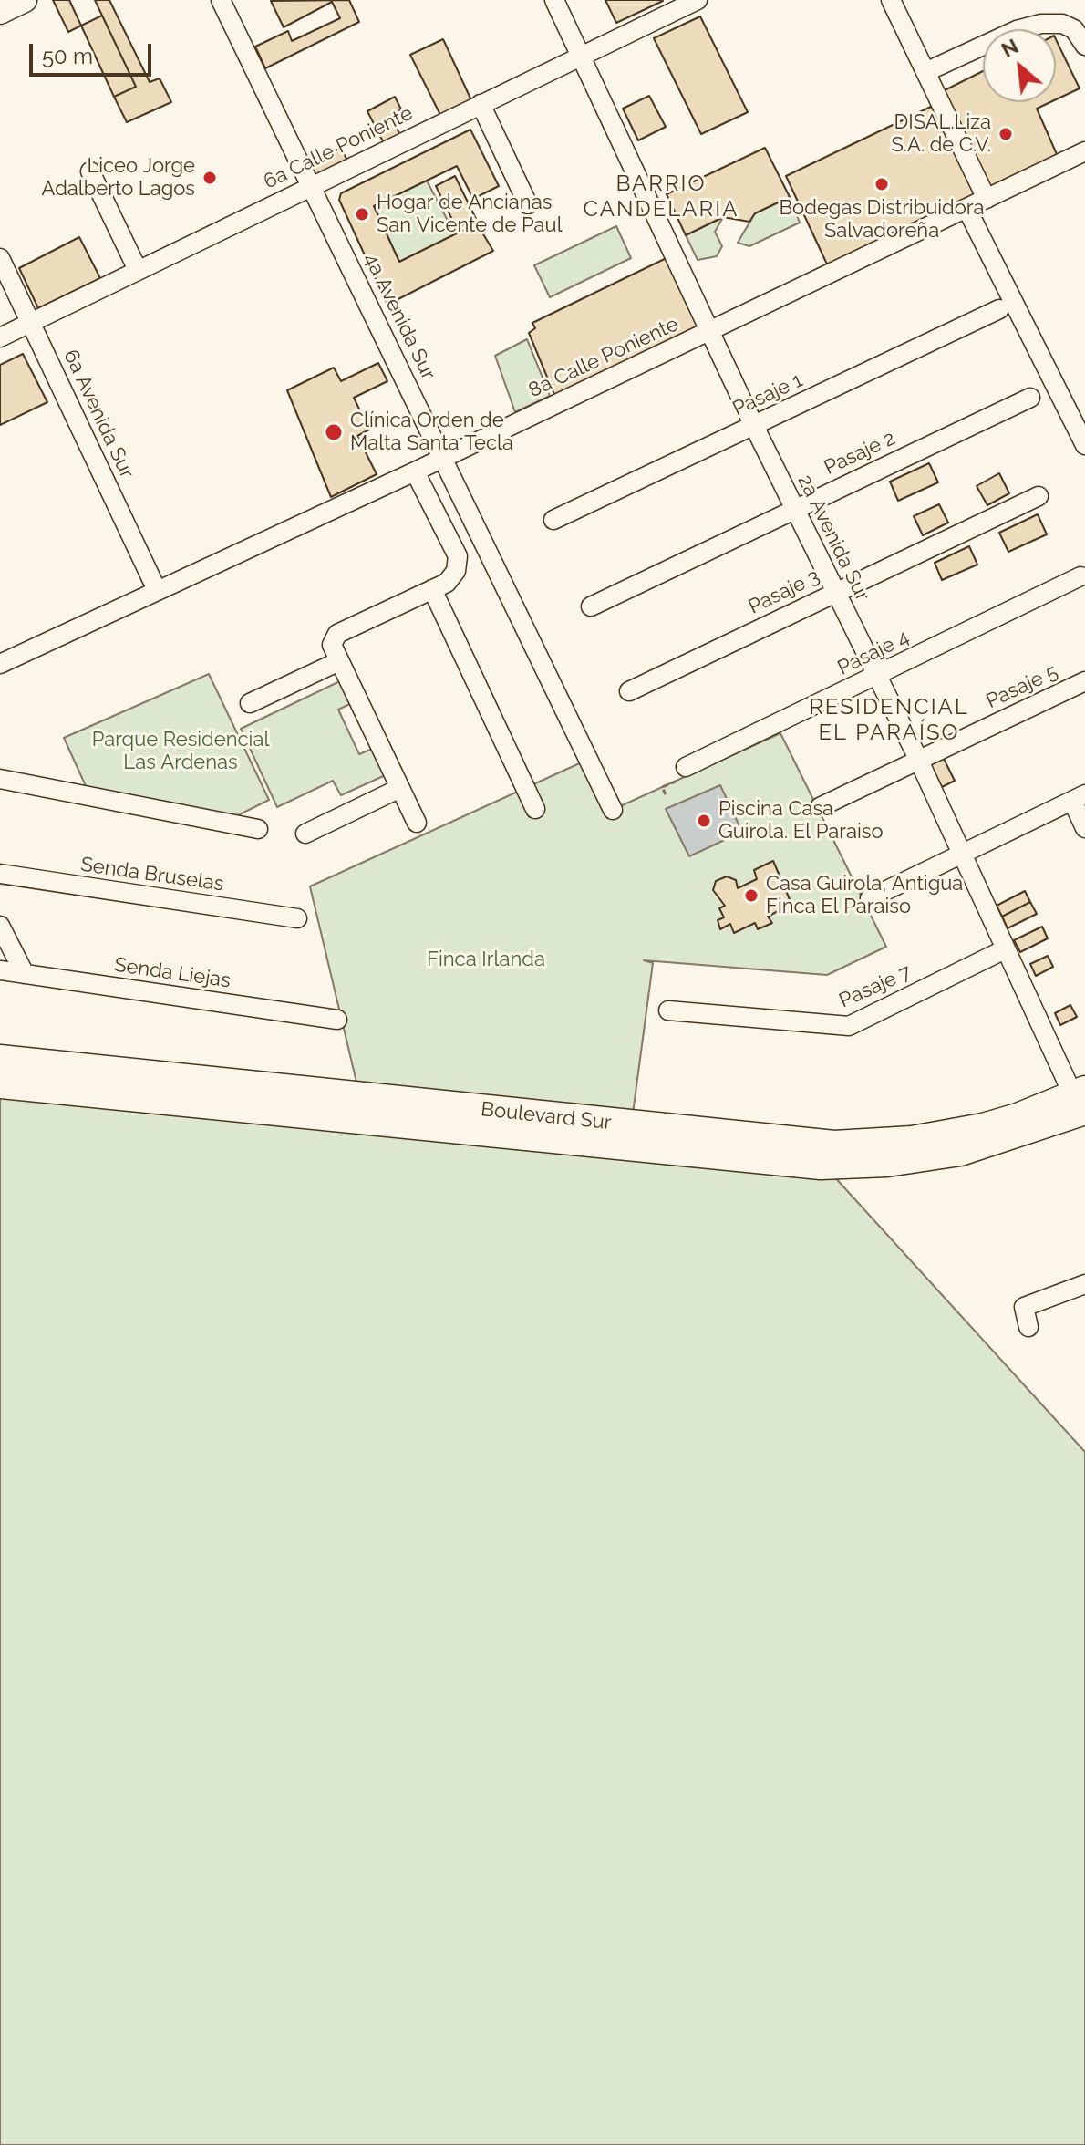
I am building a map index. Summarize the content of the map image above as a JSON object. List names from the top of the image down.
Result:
{
  "streets": {
    "highway": ["Boulevard Sur"],
    "street": [
      "6a Calle Poniente",
      "4a Avenida Sur",
      "8a Calle Poniente",
      "Pasaje 1",
      "6a Avenida Sur",
      "Pasaje 2",
      "2a Avenida Sur",
      "Pasaje 3",
      "Pasaje 4",
      "Pasaje 5",
      "Senda Bruselas",
      "Senda Liejas",
      "Pasaje 7"
    ]
  },
  "crossings": [
    ["6a Calle Poniente", "4a Avenida Sur"],
    ["6a Calle Poniente", "6a Avenida Sur"],
    ["6a Calle Poniente", "2a Avenida Sur"],
    ["4a Avenida Sur", "8a Calle Poniente"],
    ["8a Calle Poniente", "6a Avenida Sur"],
    ["8a Calle Poniente", "2a Avenida Sur"],
    ["Pasaje 1", "2a Avenida Sur"],
    ["Pasaje 2", "2a Avenida Sur"],
    ["2a Avenida Sur", "Pasaje 3"],
    ["2a Avenida Sur", "Pasaje 4"],
    ["2a Avenida Sur", "Pasaje 5"],
    ["2a Avenida Sur", "Pasaje 7"],
    ["2a Avenida Sur", "Boulevard Sur"]
  ],
  "districts": ["BARRIO CANDELARIA", "RESIDENCIAL EL PARAÍSO"],
  "parks": ["Parque Residencial Las Ardenas", "Finca Irlanda"],
  "places": [
    "DISAL.Liza S.A. de C.V.",
    "Liceo Jorge Adalberto Lagos",
    "Bodegas Distribuidora Salvadoreña",
    "Hogar de Ancianas San Vicente de Paul",
    "Clínica Orden de Malta Santa Tecla",
    "Piscina Casa Guirola. El Paraiso",
    "Casa Guirola, Antigua Finca El Paraiso"
  ],
  "scale_bar": "50 m",
  "north": "top left"
}
